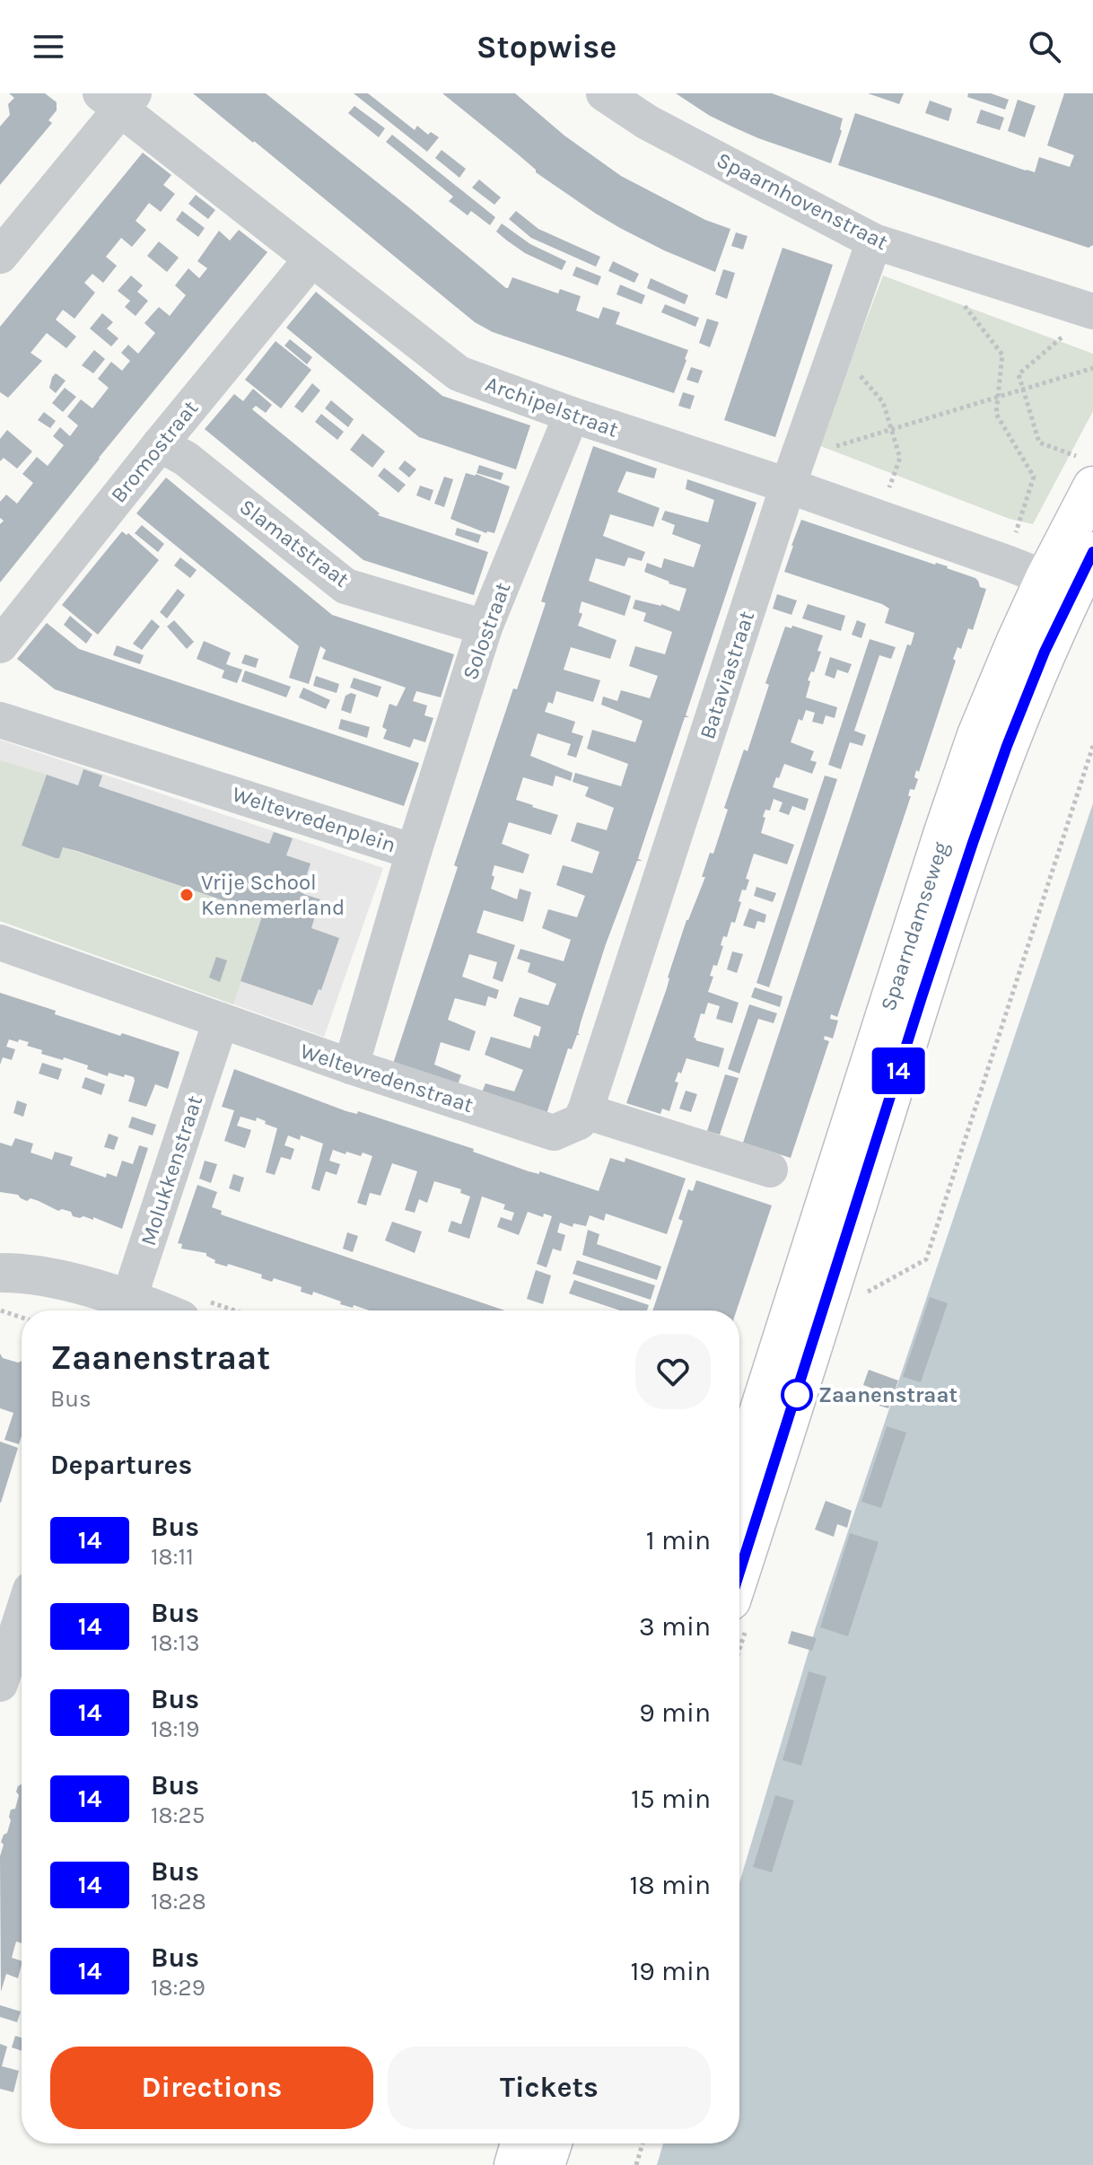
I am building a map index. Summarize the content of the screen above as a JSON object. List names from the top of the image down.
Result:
{
  "streets": {
    "main road": ["Spaarndamseweg"],
    "street": [
      "Spaarnhovenstraat",
      "Archipelstraat",
      "Bromostraat",
      "Slamatstraat",
      "Solostraat",
      "Bataviastraat",
      "Weltevredenplein",
      "Weltevredenstraat",
      "Molukkenstraat"
    ]
  },
  "crossings": [
    ["Spaarnhovenstraat", "Bataviastraat"],
    ["Archipelstraat", "Bromostraat"],
    ["Archipelstraat", "Solostraat"],
    ["Archipelstraat", "Bataviastraat"],
    ["Archipelstraat", "Spaarndamseweg"],
    ["Bromostraat", "Slamatstraat"],
    ["Slamatstraat", "Solostraat"],
    ["Solostraat", "Weltevredenplein"],
    ["Bataviastraat", "Weltevredenstraat"],
    ["Weltevredenplein", "Weltevredenstraat"],
    ["Weltevredenstraat", "Molukkenstraat"]
  ],
  "places": ["Vrije School Kennemerland", "Zaanenstraat"],
  "lines": ["bus line 14"],
  "page": {
    "header": "Stopwise",
    "on_map": "14",
    "heading": [
      ["Zaanenstraat", "Bus"],
      "Departures"
    ],
    "list": [
      {
        "mark": "14",
        "name": "Bus",
        "note": "18:11",
        "value": "1 min"
      },
      {
        "mark": "14",
        "name": "Bus",
        "note": "18:13",
        "value": "3 min"
      },
      {
        "mark": "14",
        "name": "Bus",
        "note": "18:19",
        "value": "9 min"
      },
      {
        "mark": "14",
        "name": "Bus",
        "note": "18:25",
        "value": "15 min"
      },
      {
        "mark": "14",
        "name": "Bus",
        "note": "18:28",
        "value": "18 min"
      },
      {
        "mark": "14",
        "name": "Bus",
        "note": "18:29",
        "value": "19 min"
      }
    ],
    "buttons": ["Directions", "Tickets"]
  }
}
